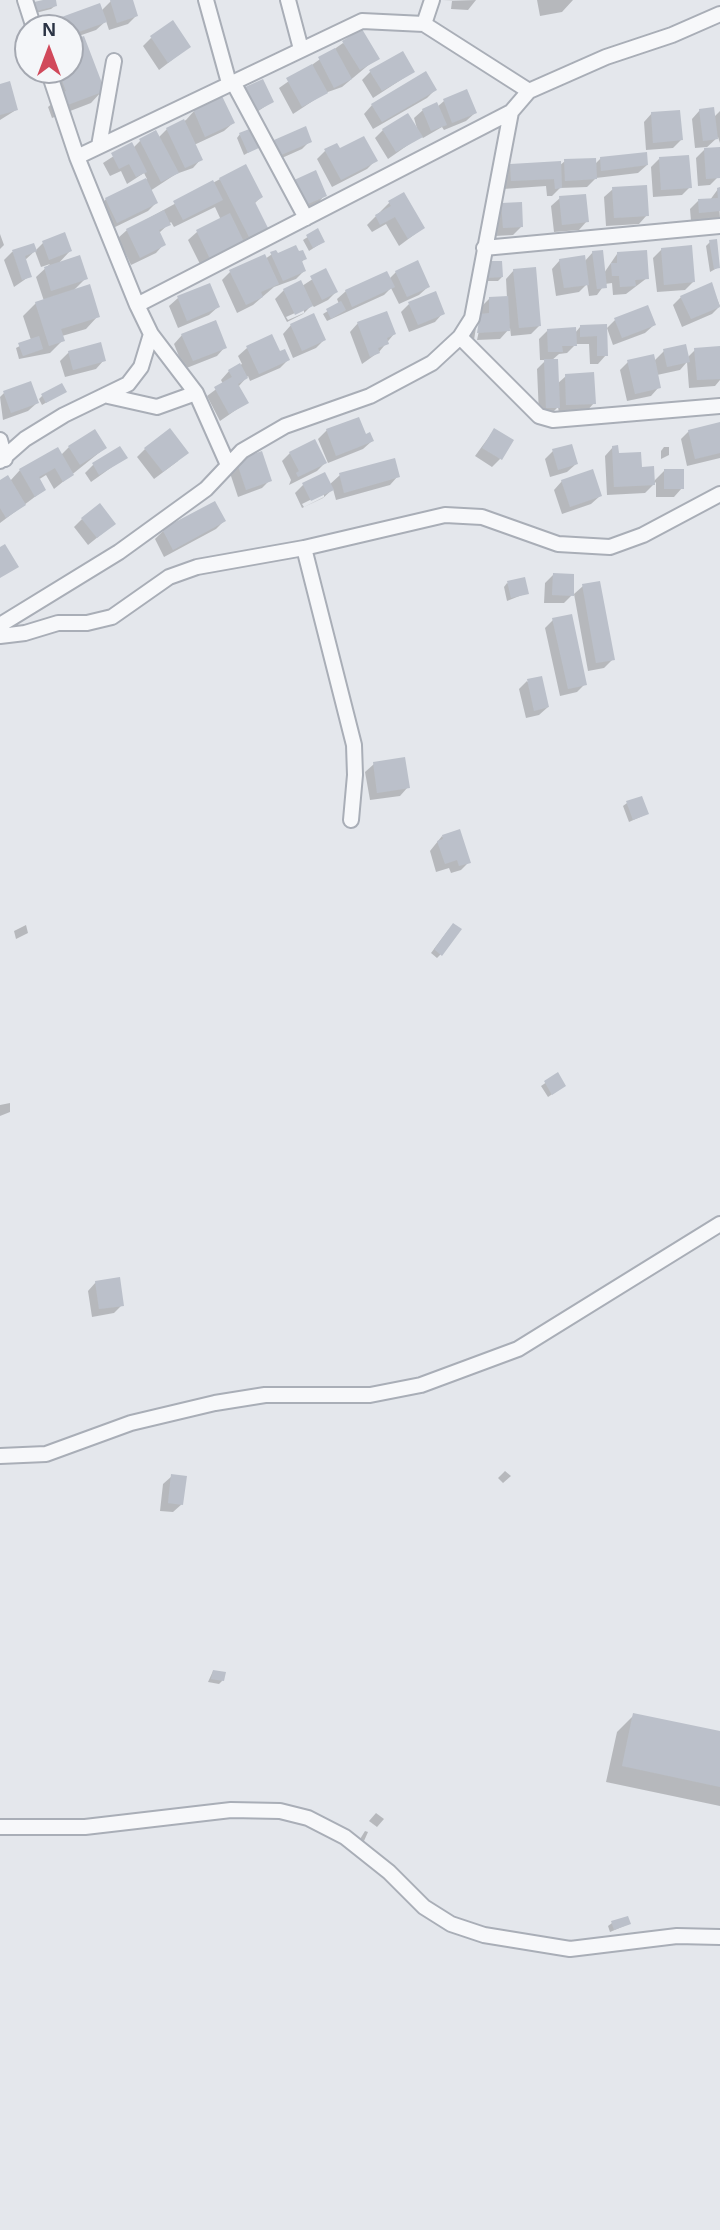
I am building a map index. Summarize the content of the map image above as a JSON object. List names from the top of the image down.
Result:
{
  "north": "top"
}
